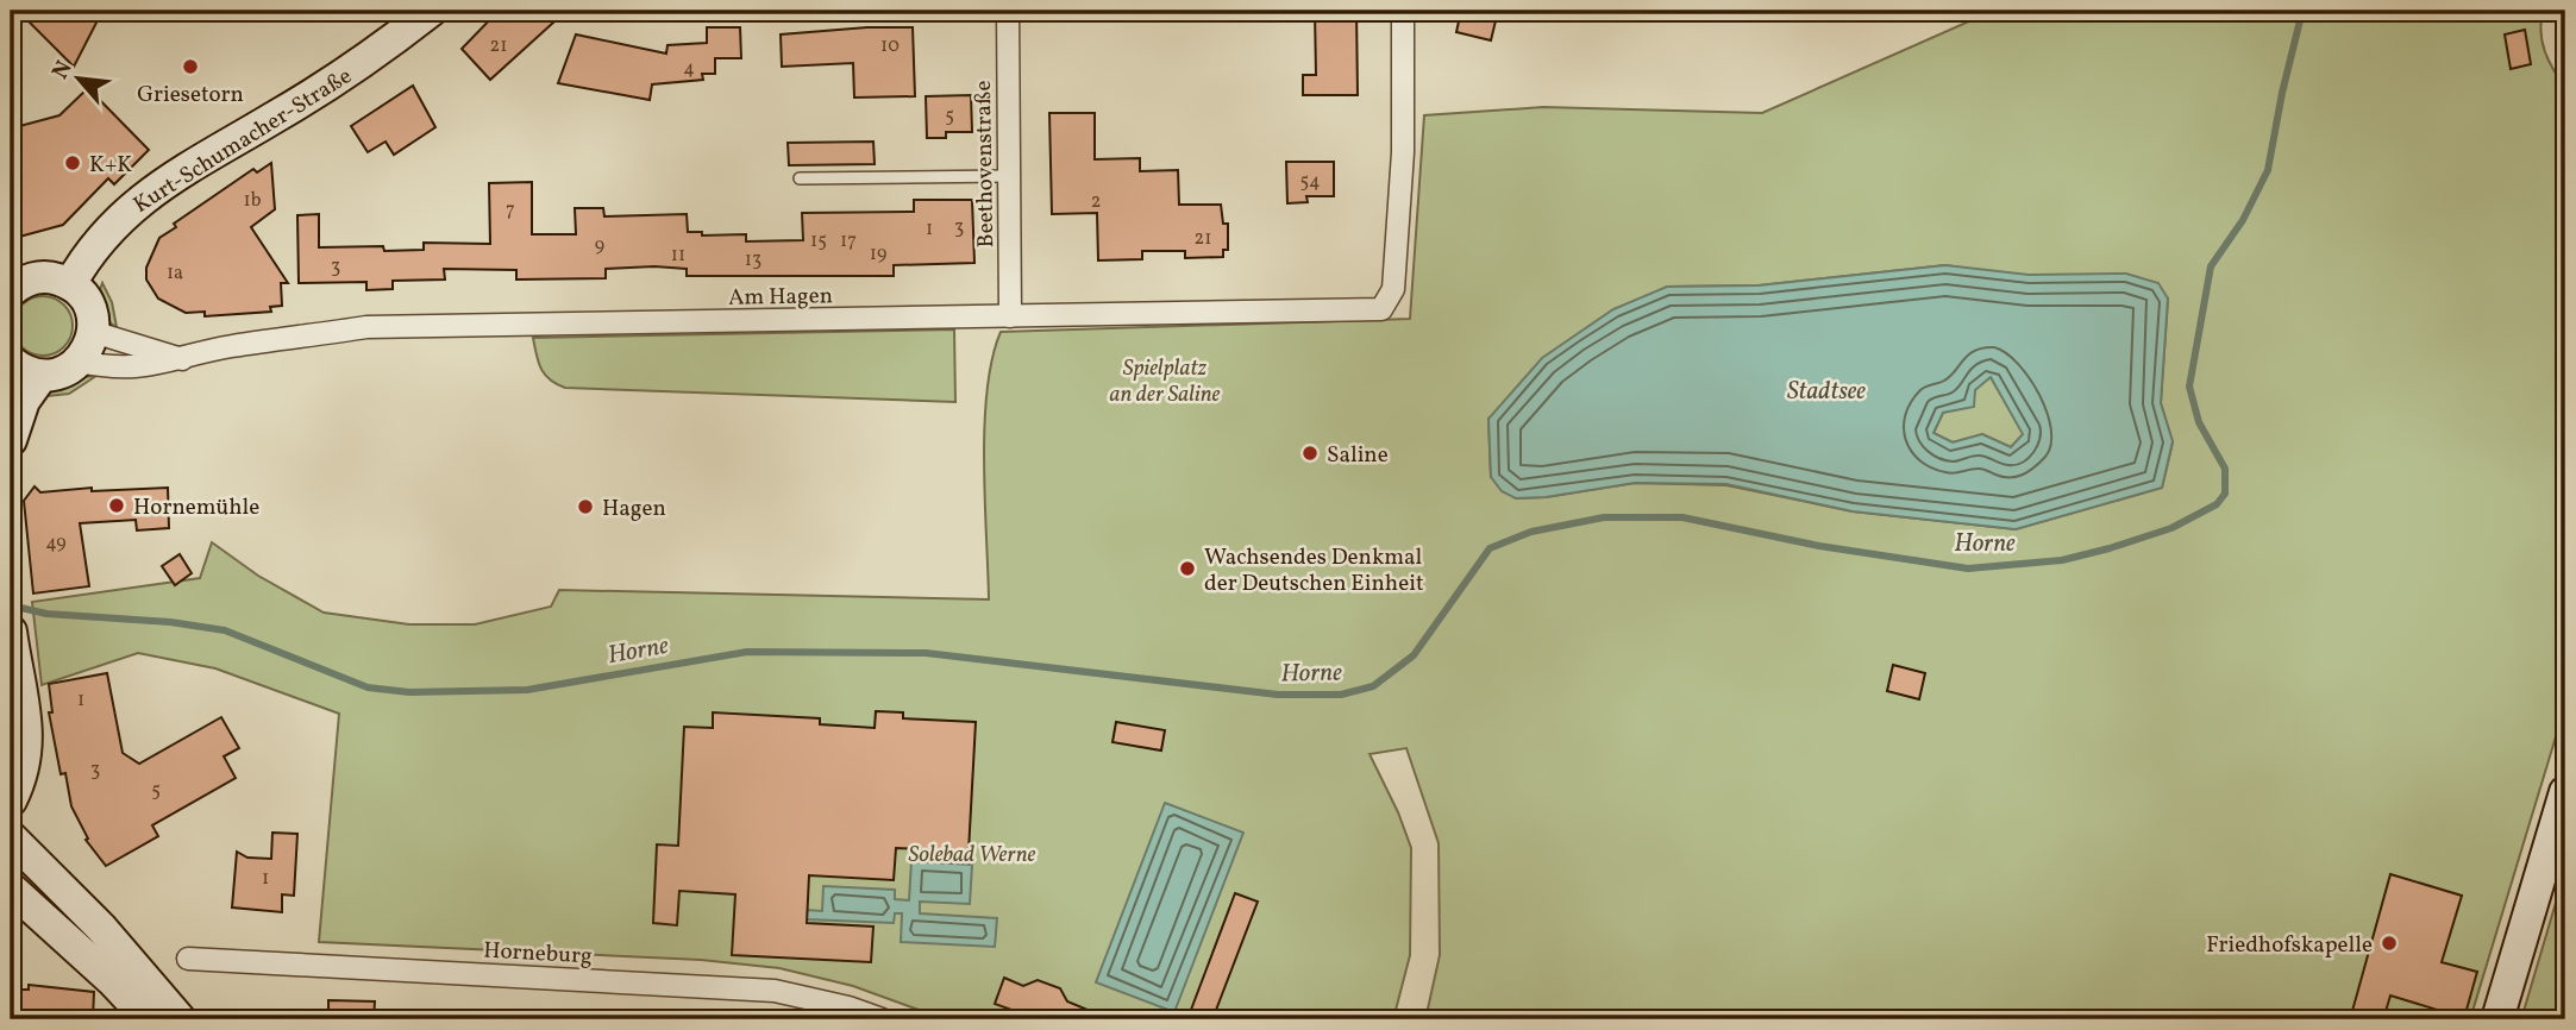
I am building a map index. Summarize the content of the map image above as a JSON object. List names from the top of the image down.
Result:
{
  "streets": {
    "main road": ["Kurt-Schumacher-Straße"],
    "street": ["Beethovenstraße", "Am Hagen", "Horneburg"]
  },
  "crossings": [
    ["Beethovenstraße", "Am Hagen"]
  ],
  "water": ["Stadtsee", "Horne"],
  "parks": ["Spielplatz an der Saline", "Solebad Werne"],
  "places": [
    "Griesetorn",
    "K+K",
    "Saline",
    "Hornemühle",
    "Hagen",
    "Wachsendes Denkmal der Deutschen Einheit",
    "Friedhofskapelle"
  ],
  "house_numbers": [
    "21",
    "10",
    "4",
    "5",
    "54",
    "1b",
    "2",
    "7",
    "3",
    "1",
    "21",
    "15",
    "17",
    "9",
    "19",
    "11",
    "13",
    "3",
    "1a",
    "49",
    "1",
    "3",
    "5",
    "1"
  ],
  "north": "top left"
}
